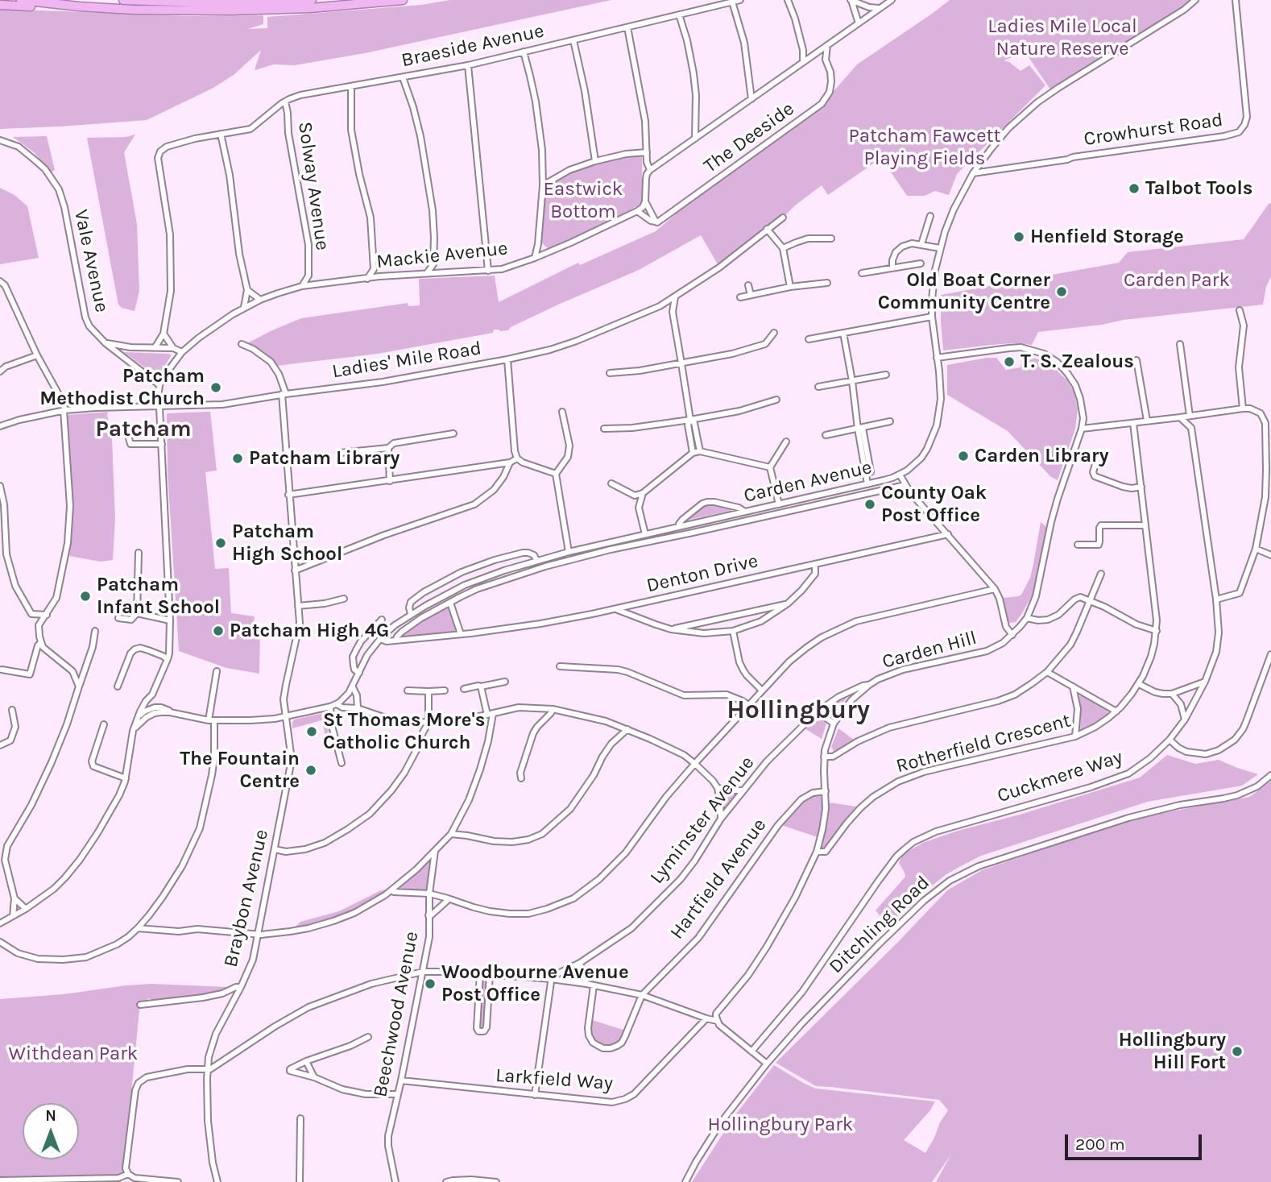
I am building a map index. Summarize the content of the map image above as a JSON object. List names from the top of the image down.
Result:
{
  "streets": {
    "street": [
      "Braeside Avenue",
      "Crowhurst Road",
      "The Deeside",
      "Solway Avenue",
      "Mackie Avenue",
      "Vale Avenue",
      "Ladies' Mile Road",
      "Carden Avenue",
      "Denton Drive",
      "Carden Hill",
      "Rotherfield Crescent",
      "Cuckmere Way",
      "Lyminster Avenue",
      "Hartfield Avenue",
      "Braybon Avenue",
      "Ditchling Road",
      "Beechwood Avenue",
      "Larkfield Way"
    ]
  },
  "crossings": [
    ["Braeside Avenue", "Solway Avenue"],
    ["Crowhurst Road", "Carden Avenue"],
    ["Solway Avenue", "Mackie Avenue"],
    ["Mackie Avenue", "Vale Avenue"],
    ["Ladies' Mile Road", "Braybon Avenue"],
    ["Carden Avenue", "Denton Drive"],
    ["Carden Avenue", "Carden Hill"],
    ["Carden Avenue", "Braybon Avenue"],
    ["Carden Hill", "Rotherfield Crescent"],
    ["Carden Hill", "Lyminster Avenue"],
    ["Carden Hill", "Hartfield Avenue"],
    ["Beechwood Avenue", "Larkfield Way"]
  ],
  "districts": ["Patcham", "Hollingbury"],
  "parks": [
    "Ladies Mile Local Nature Reserve",
    "Patcham Fawcett Playing Fields",
    "Eastwick Bottom",
    "Carden Park",
    "Withdean Park",
    "Hollingbury Park"
  ],
  "places": [
    "Talbot Tools",
    "Henfield Storage",
    "Old Boat Corner Community Centre",
    "T. S. Zealous",
    "Patcham Methodist Church",
    "Carden Library",
    "Patcham Library",
    "County Oak Post Office",
    "Patcham High School",
    "Patcham Infant School",
    "Patcham High 4G",
    "St Thomas More's Catholic Church",
    "The Fountain Centre",
    "Woodbourne Avenue Post Office",
    "Hollingbury Hill Fort"
  ],
  "scale_bar": "200 m",
  "north": "top"
}
